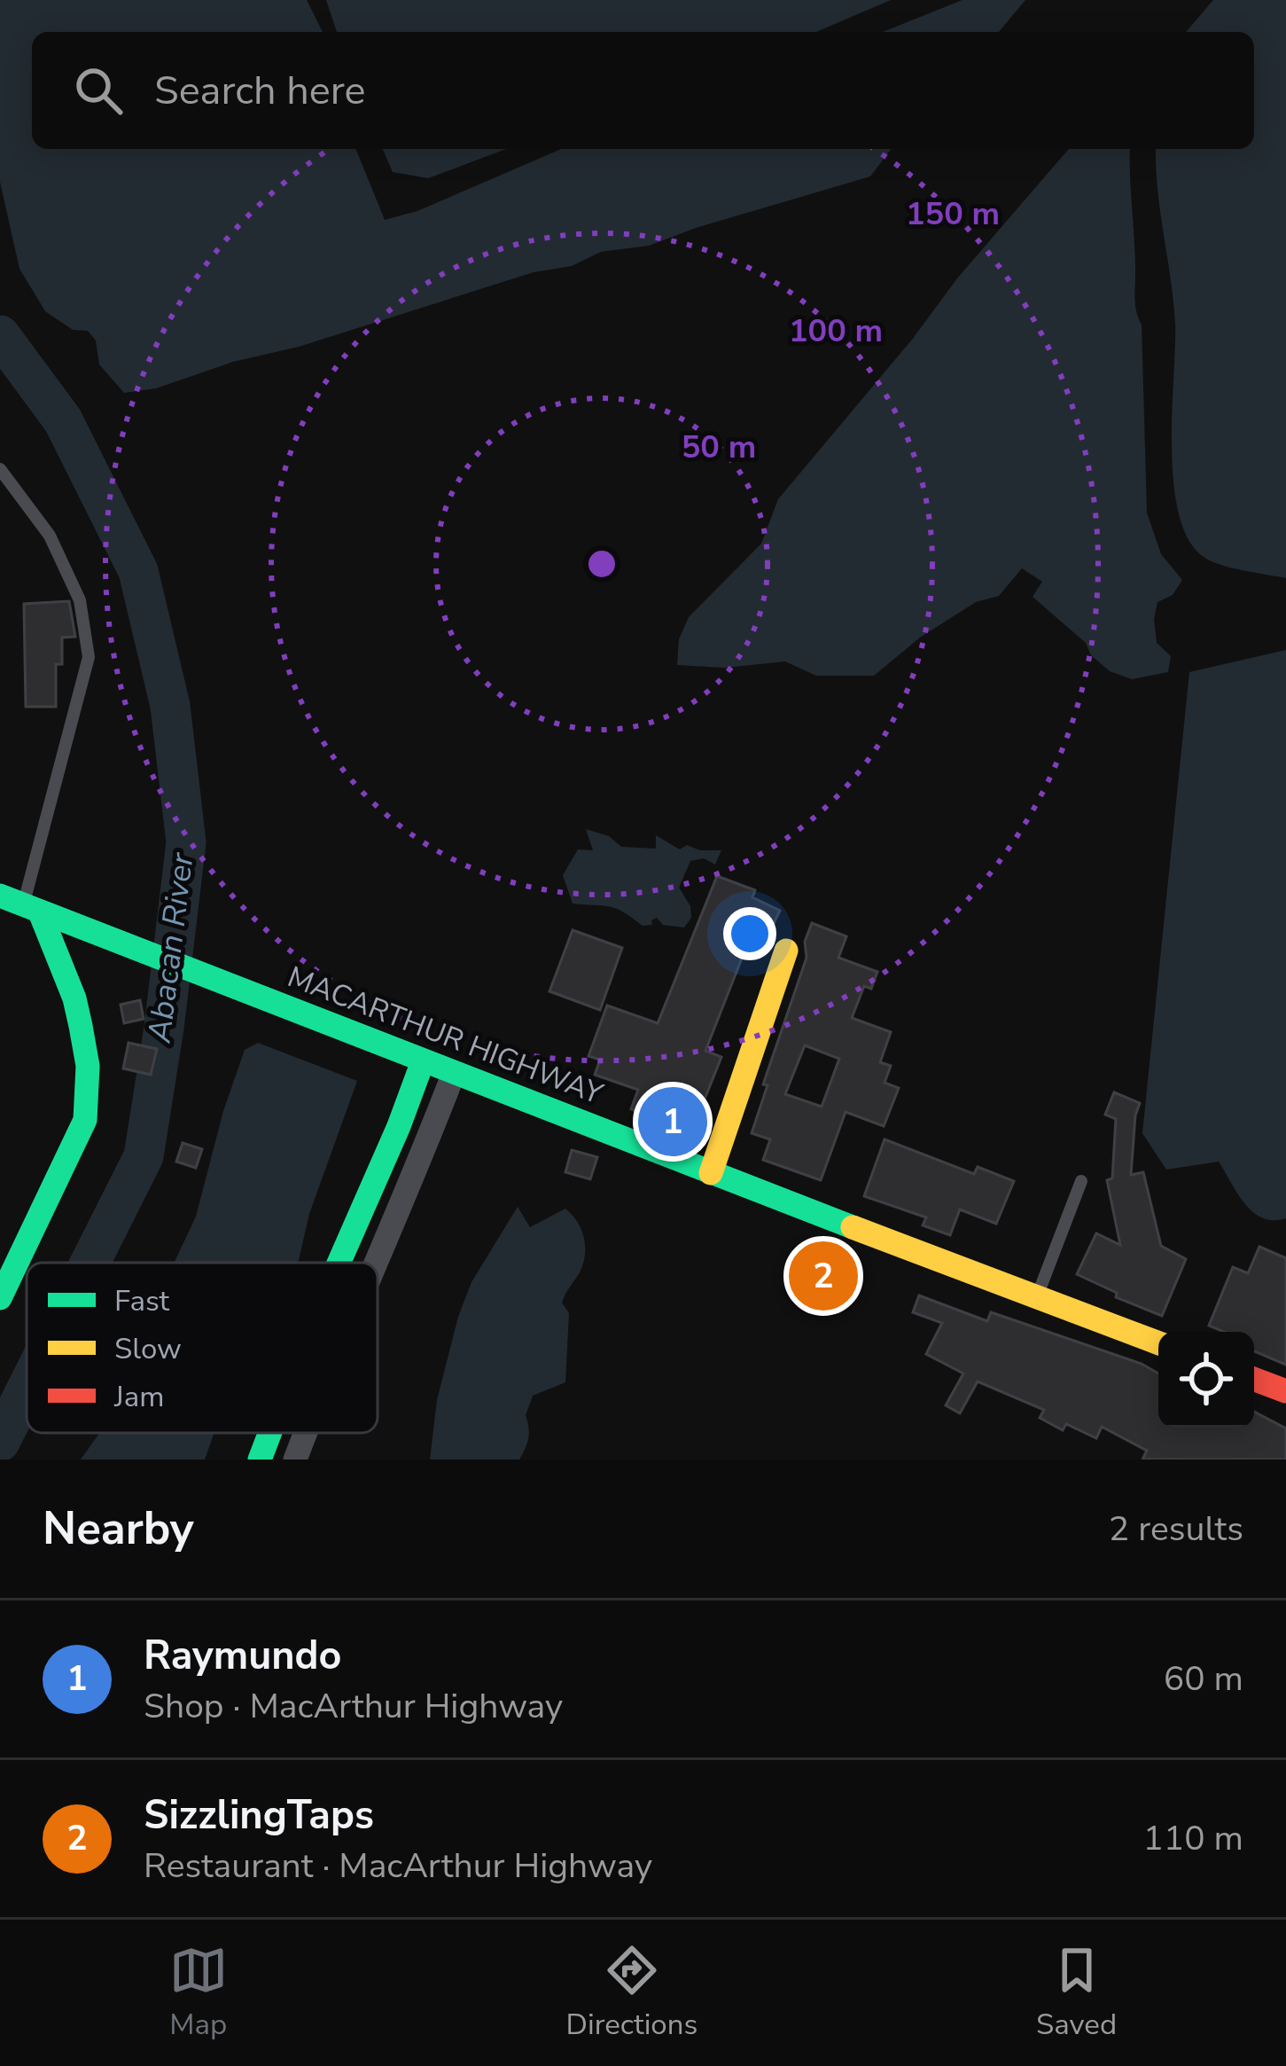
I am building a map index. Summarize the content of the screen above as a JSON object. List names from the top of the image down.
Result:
{
  "streets": {
    "main road": ["MACARTHUR HIGHWAY"]
  },
  "water": ["Abacan River"],
  "legend": ["Fast", "Slow", "Jam"],
  "page": {
    "search": "Search here",
    "pins": ["1", "2"],
    "heading": ["Nearby", "2 results"],
    "list": [
      {
        "mark": "1",
        "name": "Raymundo",
        "note": "Shop · MacArthur Highway",
        "value": "60 m"
      },
      {
        "mark": "2",
        "name": "SizzlingTaps",
        "note": "Restaurant · MacArthur Highway",
        "value": "110 m"
      }
    ],
    "nav": ["Map", "Directions", "Saved"]
  },
  "rings": ["150 m", "100 m", "50 m"]
}
